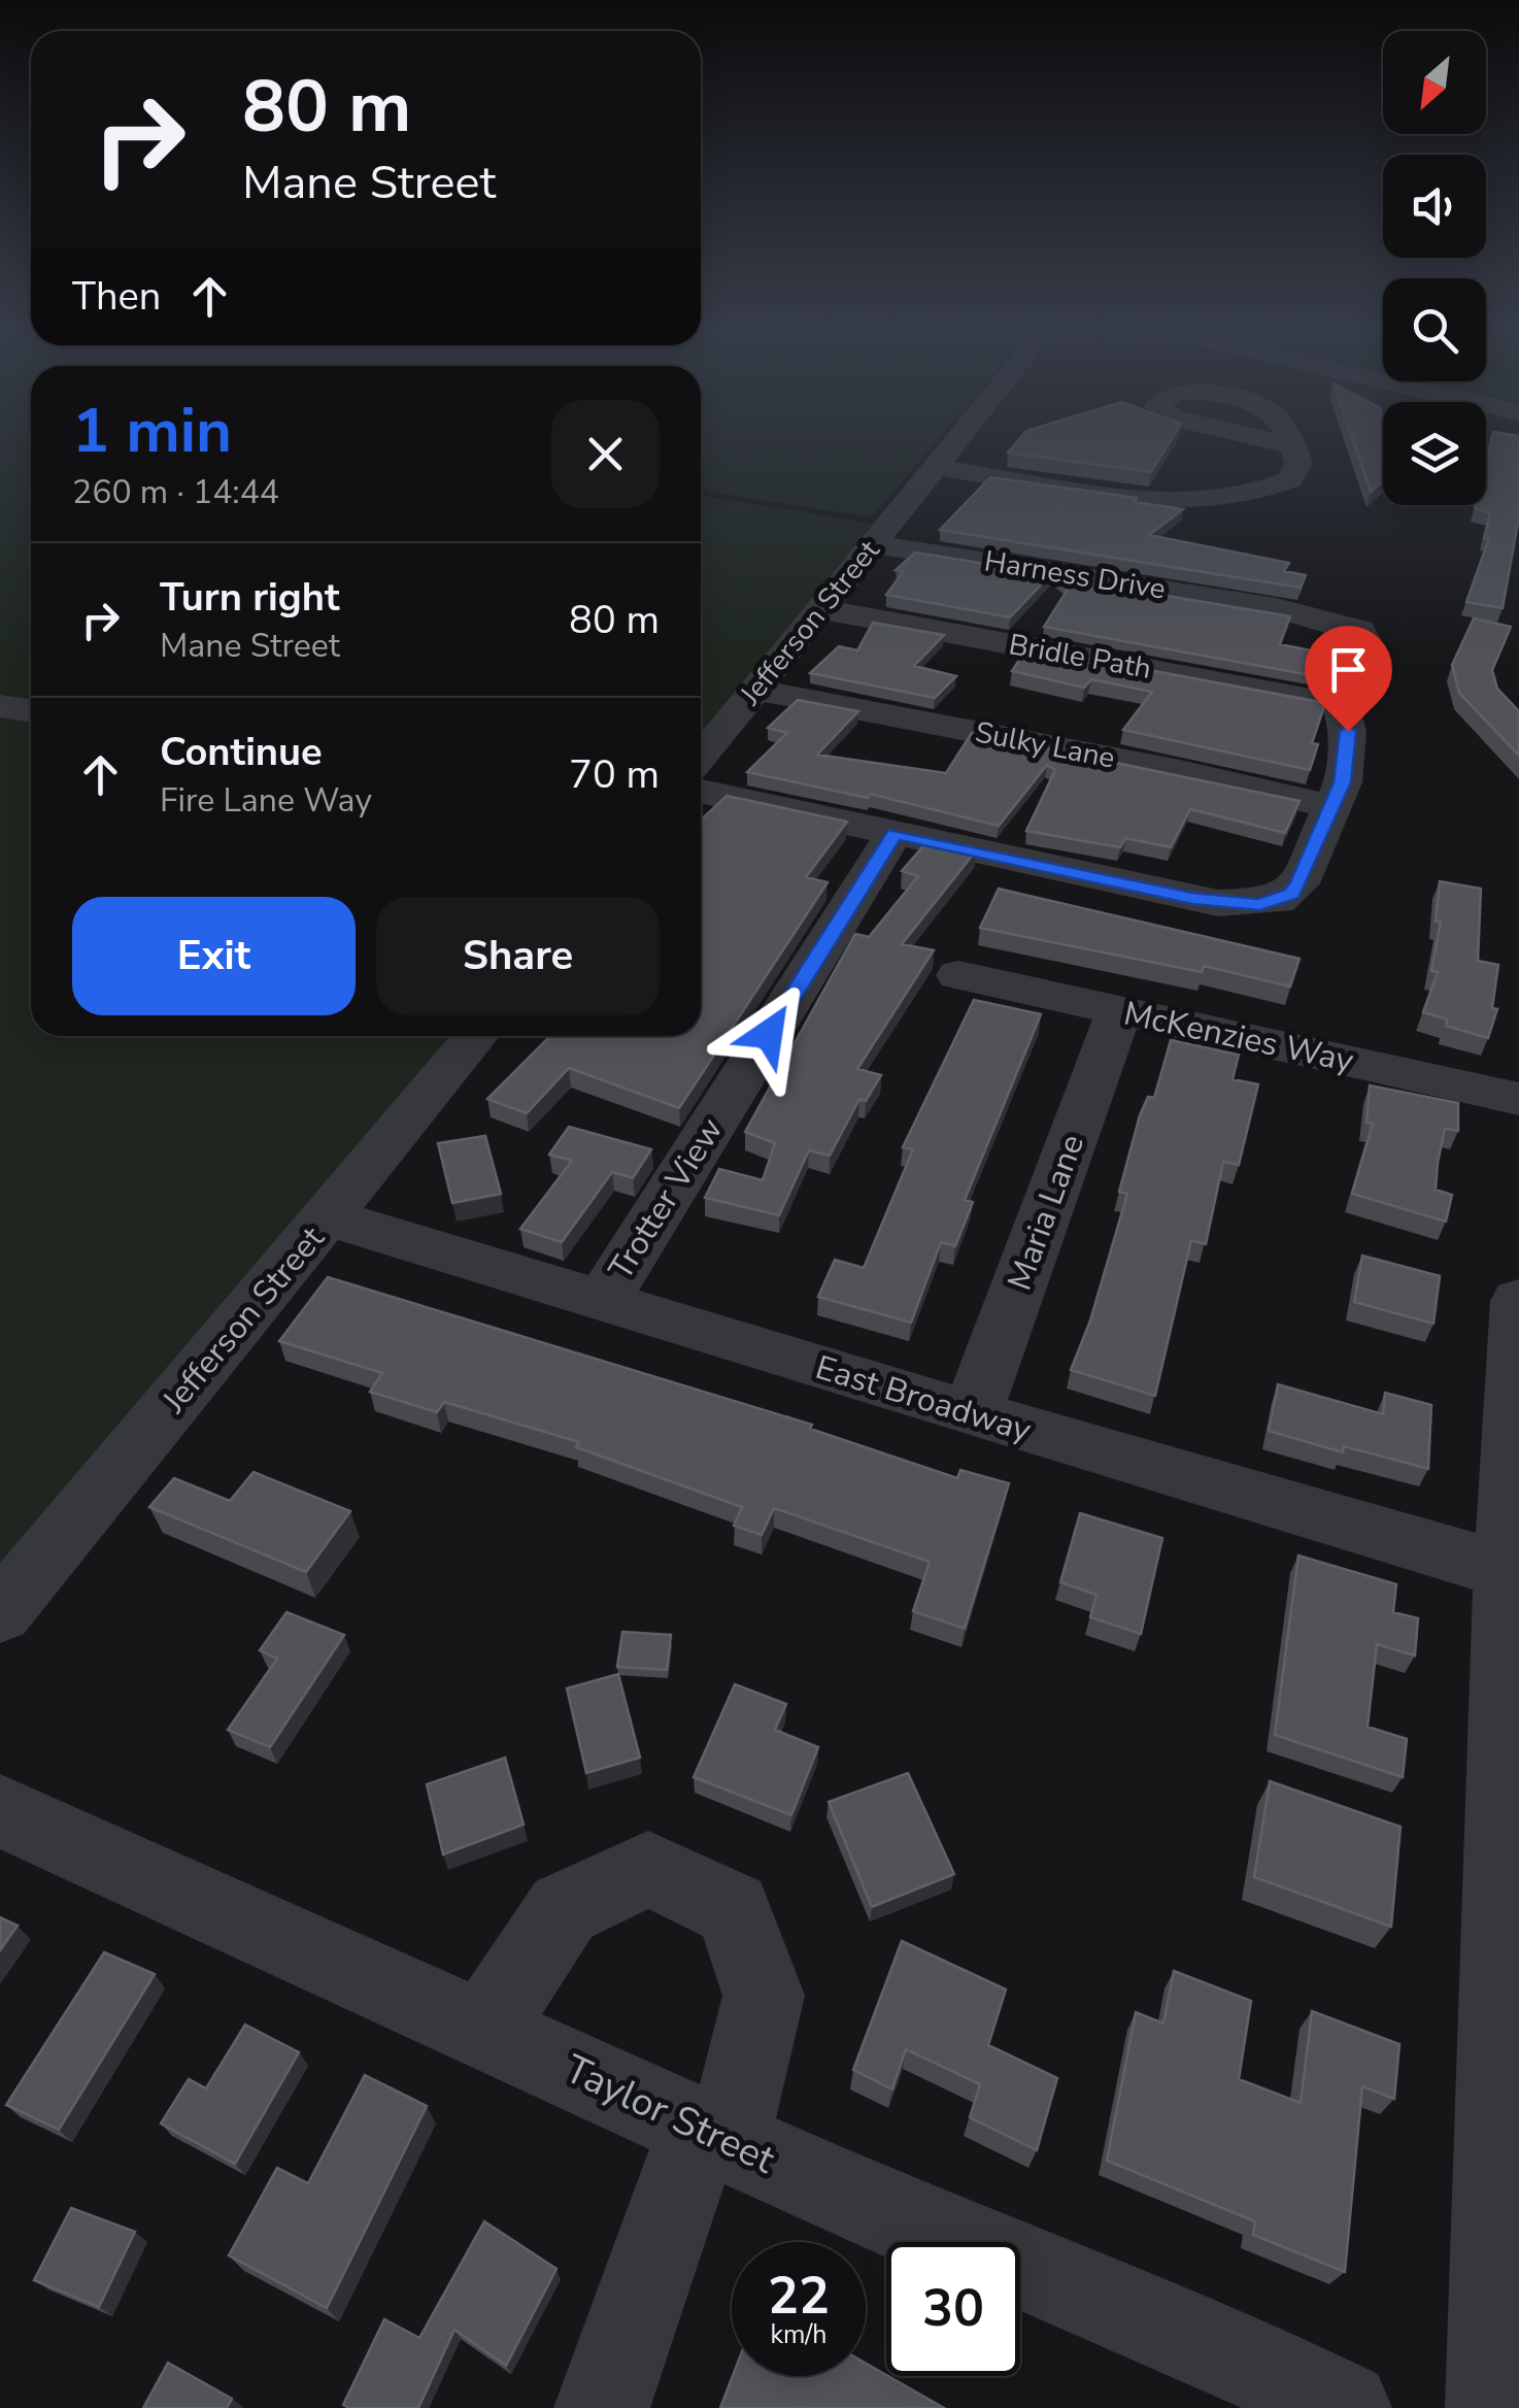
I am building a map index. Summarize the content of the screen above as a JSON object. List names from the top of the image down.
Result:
{
  "streets": {
    "street": [
      "Harness Drive",
      "Jefferson Street",
      "Bridle Path",
      "Sulky Lane",
      "McKenzies Way",
      "Trotter View",
      "Maria Lane",
      "East Broadway",
      "Taylor Street"
    ]
  },
  "crossings": [
    ["Harness Drive", "Jefferson Street"],
    ["Harness Drive", "Bridle Path"],
    ["Jefferson Street", "Bridle Path"],
    ["Jefferson Street", "Sulky Lane"],
    ["Jefferson Street", "East Broadway"],
    ["McKenzies Way", "Maria Lane"],
    ["Trotter View", "East Broadway"],
    ["Maria Lane", "East Broadway"]
  ],
  "north": "bottom left",
  "page": {
    "turn": ["80 m", "Mane Street"],
    "then": "Then",
    "heading": ["1 min", "260 m · 14:44"],
    "list": [
      {
        "name": "Turn right",
        "note": "Mane Street",
        "value": "80 m"
      },
      {
        "name": "Continue",
        "note": "Fire Lane Way",
        "value": "70 m"
      }
    ],
    "buttons": ["Exit", "Share"],
    "speed": "22 km/h",
    "limit": "30"
  }
}
